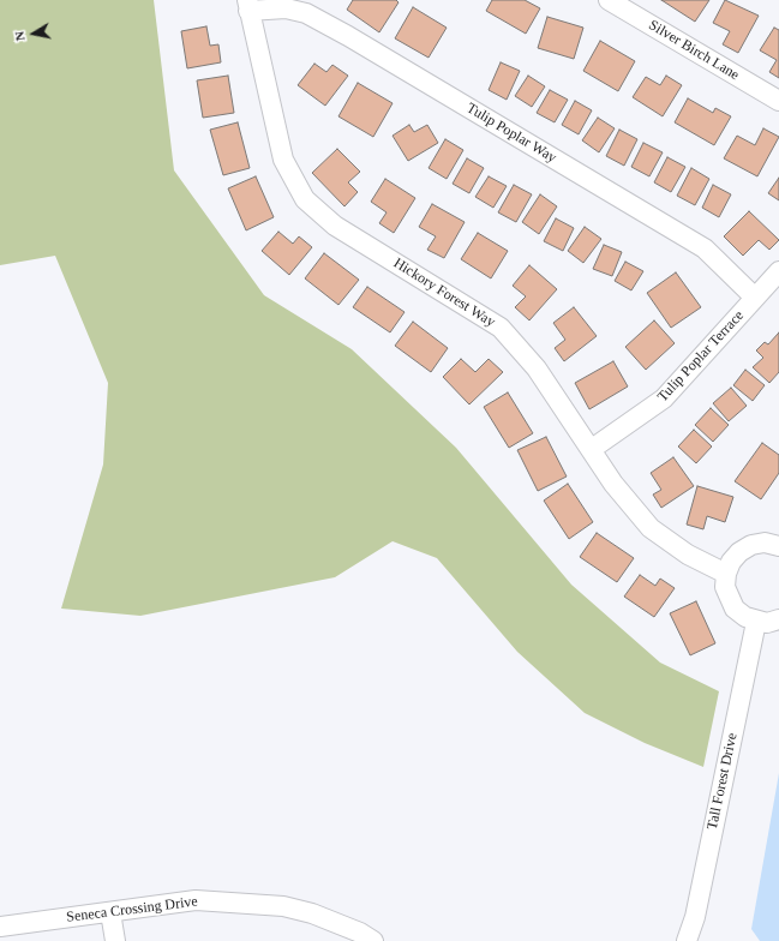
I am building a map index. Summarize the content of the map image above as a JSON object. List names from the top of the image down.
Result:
{
  "streets": {
    "street": [
      "Silver Birch Lane",
      "Tulip Poplar Way",
      "Hickory Forest Way",
      "Tulip Poplar Terrace",
      "Tall Forest Drive",
      "Seneca Crossing Drive"
    ]
  },
  "crossings": [
    ["Tulip Poplar Way", "Hickory Forest Way"],
    ["Tulip Poplar Way", "Tulip Poplar Terrace"],
    ["Hickory Forest Way", "Tulip Poplar Terrace"]
  ],
  "north": "left"
}
